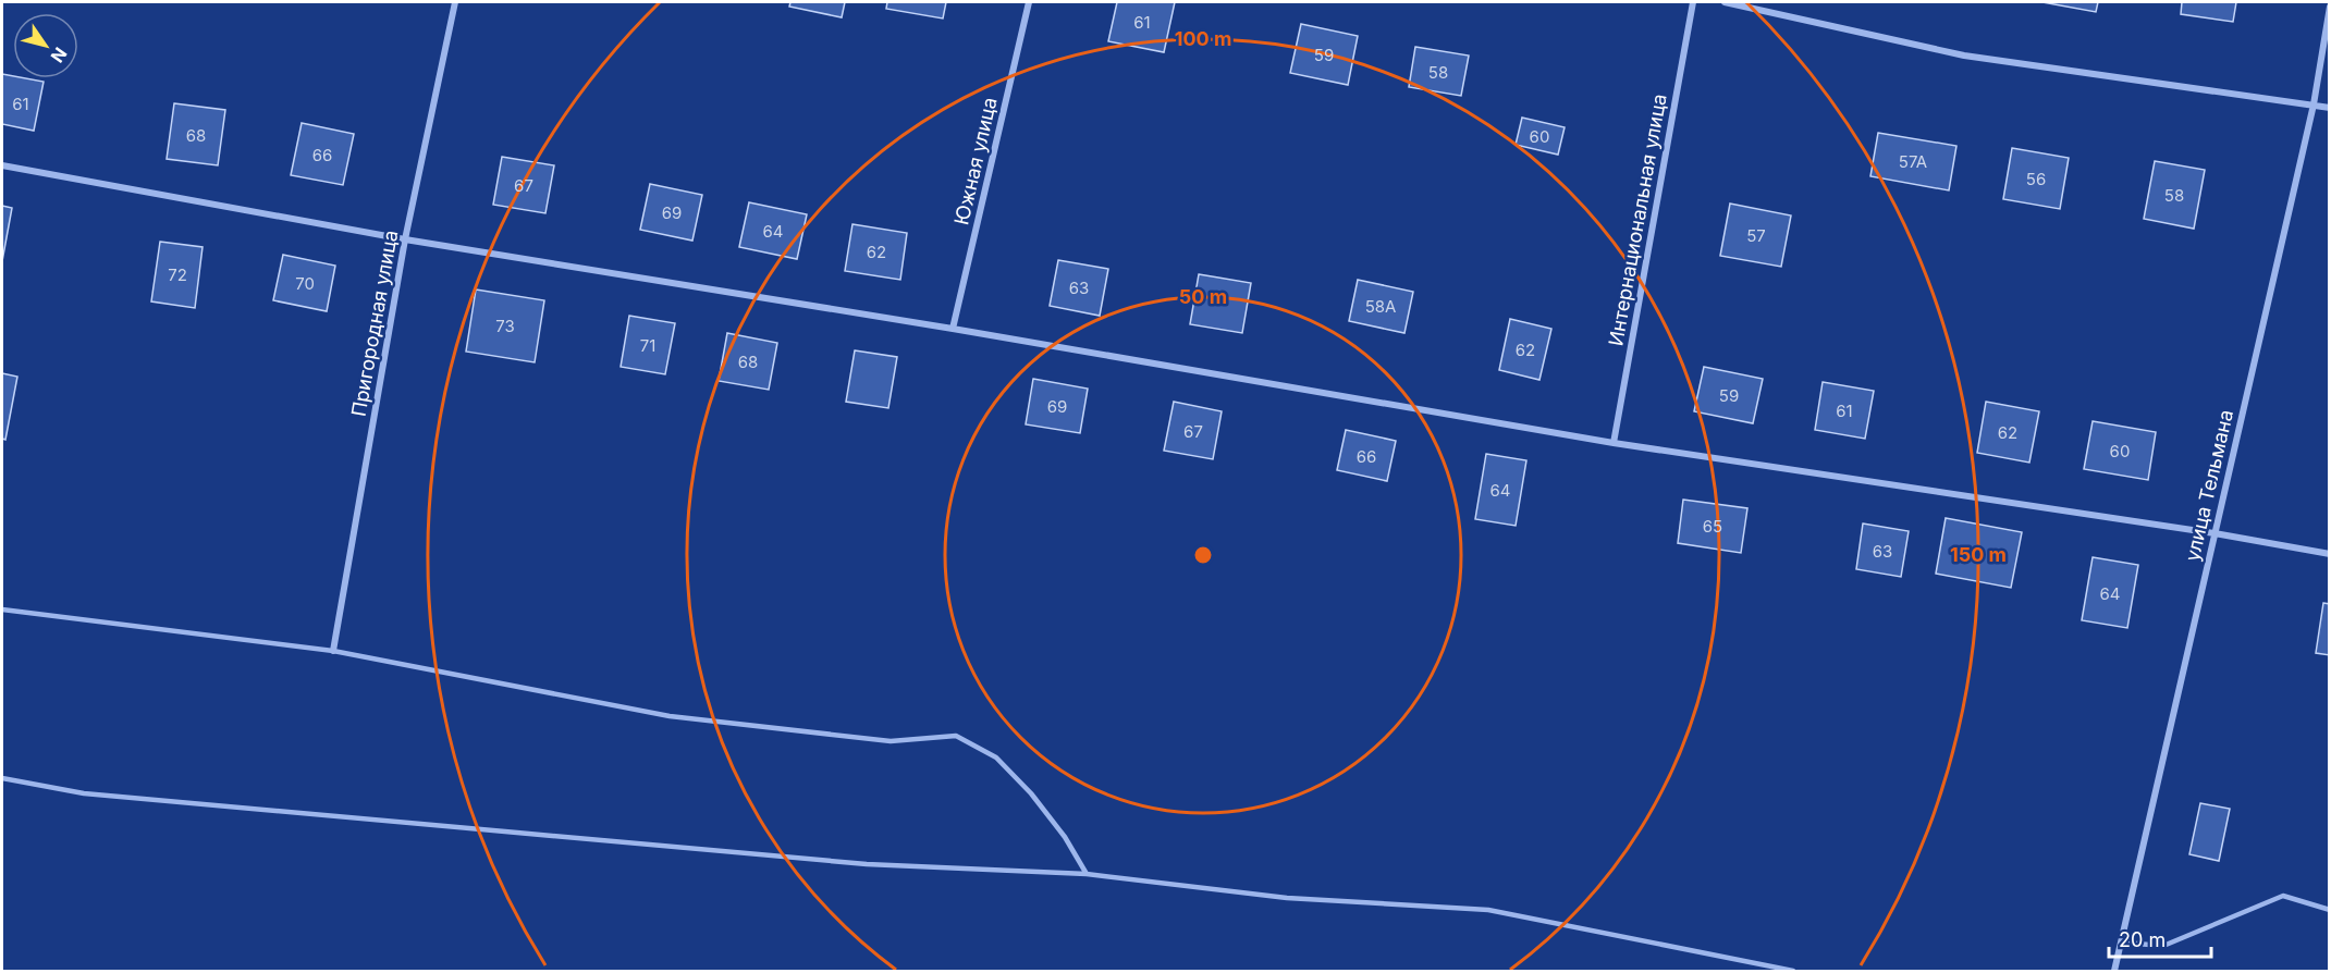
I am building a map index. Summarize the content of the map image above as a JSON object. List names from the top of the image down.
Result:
{
  "streets": {
    "street": [
      "Южная улица",
      "Интернациональная улица",
      "Пригородная улица",
      "улица Тельмана"
    ]
  },
  "house_numbers": [
    "61",
    "59",
    "58",
    "61",
    "68",
    "60",
    "66",
    "57А",
    "56",
    "67",
    "58",
    "69",
    "64",
    "57",
    "62",
    "72",
    "70",
    "63",
    "58А",
    "73",
    "71",
    "62",
    "68",
    "59",
    "69",
    "61",
    "67",
    "62",
    "60",
    "66",
    "64",
    "65",
    "63",
    "64"
  ],
  "scale_bar": "20 m",
  "north": "bottom right",
  "rings": ["100 m", "50 m", "150 m"]
}
